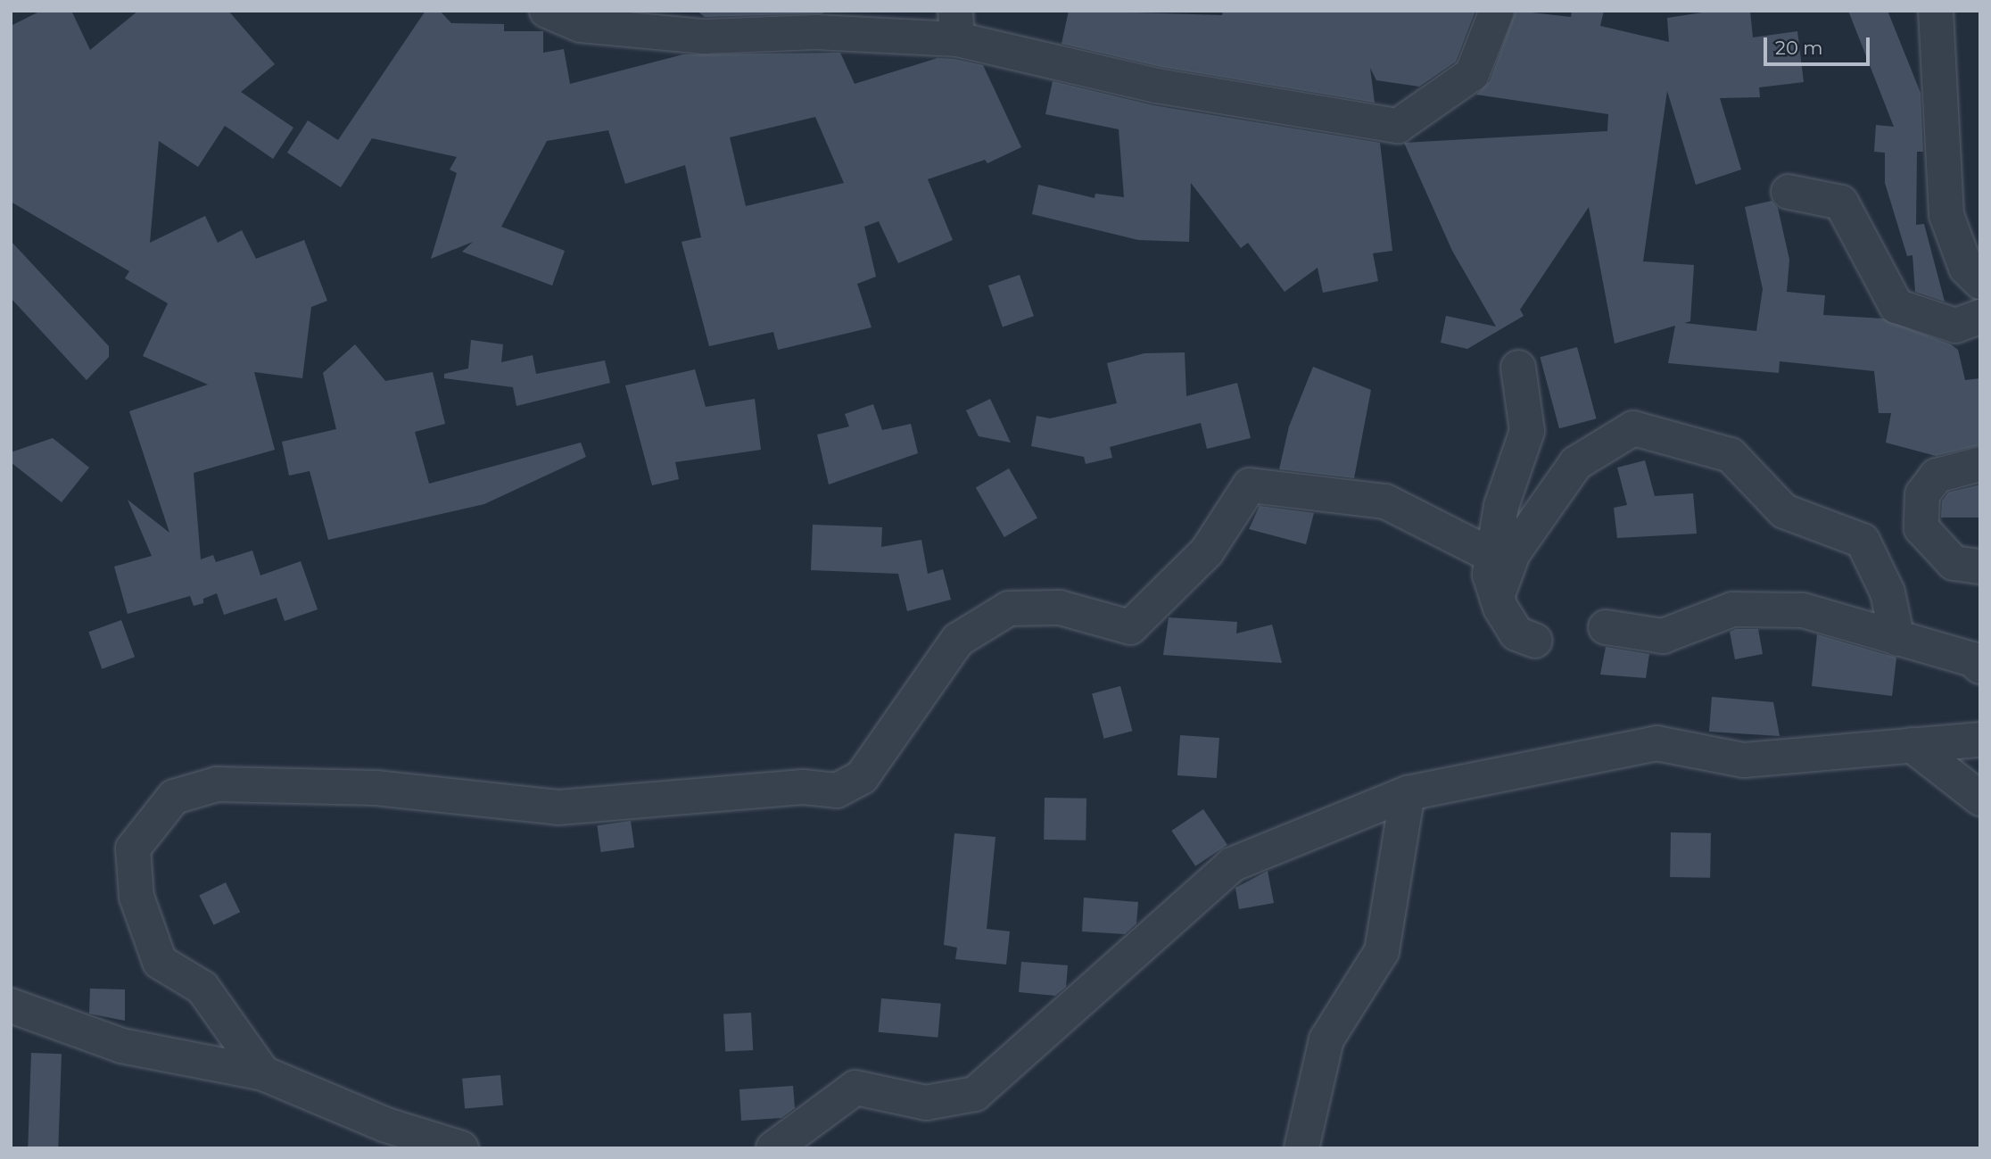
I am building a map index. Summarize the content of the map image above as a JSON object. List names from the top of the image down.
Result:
{
  "scale_bar": "20 m"
}
